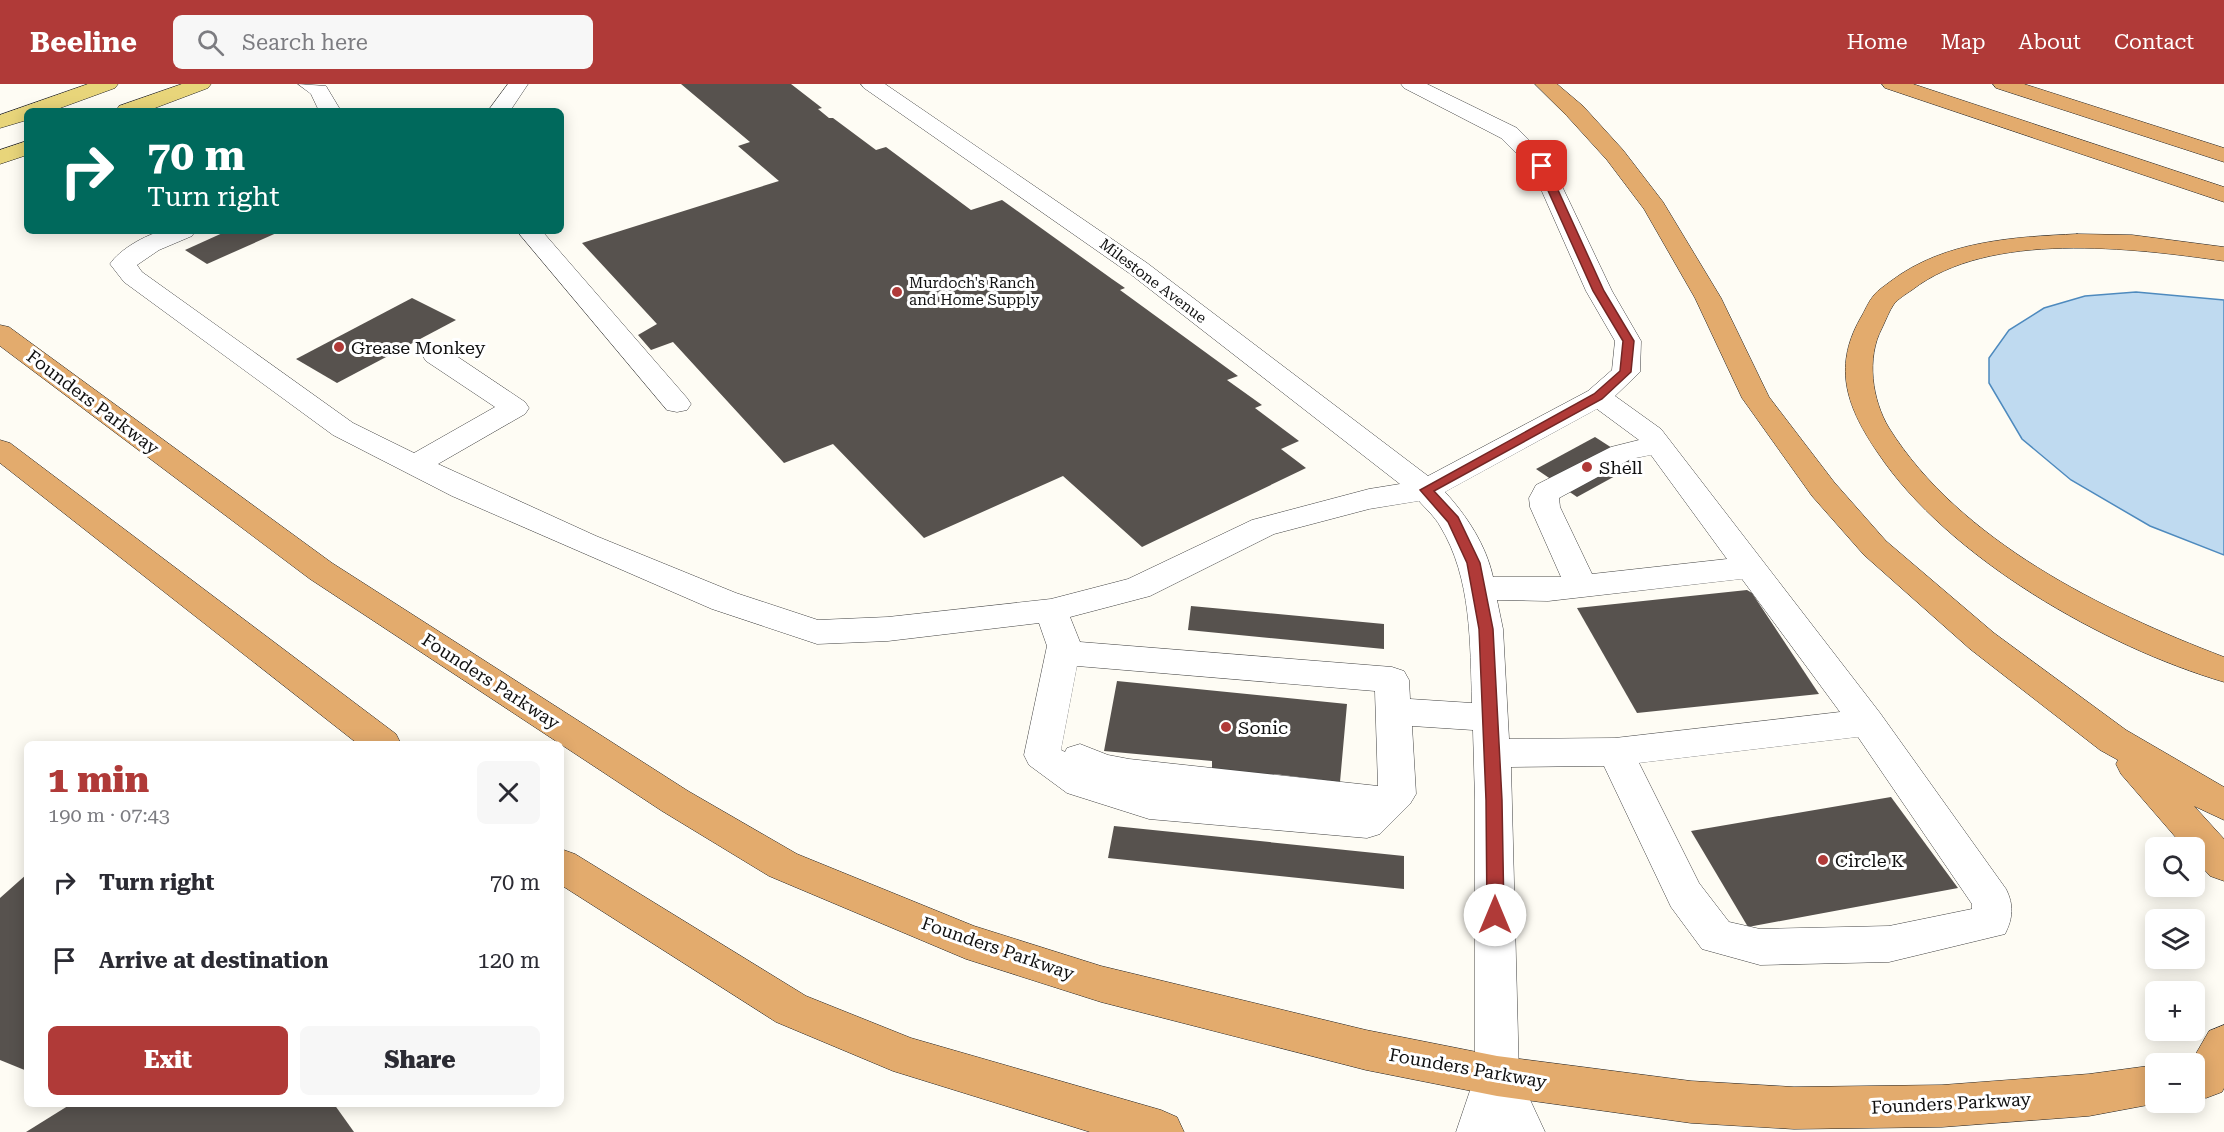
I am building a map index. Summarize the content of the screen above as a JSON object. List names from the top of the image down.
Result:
{
  "streets": {
    "highway": ["Founders Parkway"],
    "street": ["Milestone Avenue"]
  },
  "crossings": [
    ["Milestone Avenue", "Founders Parkway"]
  ],
  "places": [
    "Murdoch's Ranch and Home Supply",
    "Grease Monkey",
    "Shell",
    "Sonic",
    "Circle K"
  ],
  "page": {
    "header": "Beeline",
    "search": "Search here",
    "nav": [
      "Home",
      "Map",
      "About",
      "Contact"
    ],
    "turn": ["70 m", "Turn right"],
    "heading": ["1 min", "190 m · 07:43"],
    "map_buttons": ["+", "−"],
    "list": [
      {
        "name": "Turn right",
        "value": "70 m"
      },
      {
        "name": "Arrive at destination",
        "value": "120 m"
      }
    ],
    "buttons": ["Exit", "Share"]
  }
}
